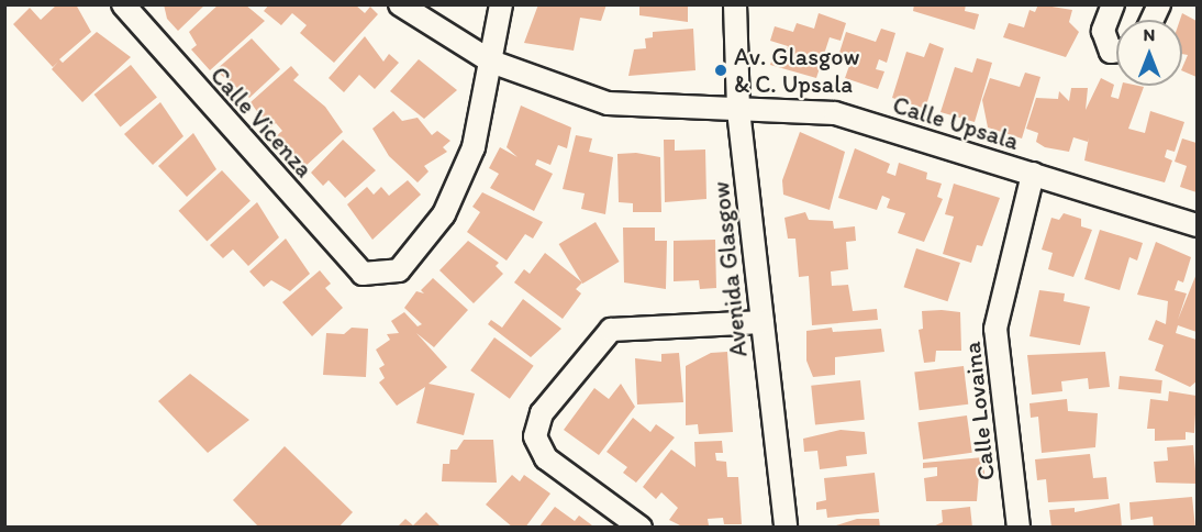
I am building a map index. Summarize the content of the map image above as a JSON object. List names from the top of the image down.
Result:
{
  "streets": {
    "street": [
      "Calle Vicenza",
      "Calle Upsala",
      "Avenida Glasgow",
      "Calle Lovaina"
    ]
  },
  "crossings": [
    ["Calle Vicenza", "Calle Upsala"],
    ["Calle Upsala", "Avenida Glasgow"],
    ["Calle Upsala", "Calle Lovaina"]
  ],
  "places": ["Av. Glasgow & C. Upsala"],
  "north": "top"
}
